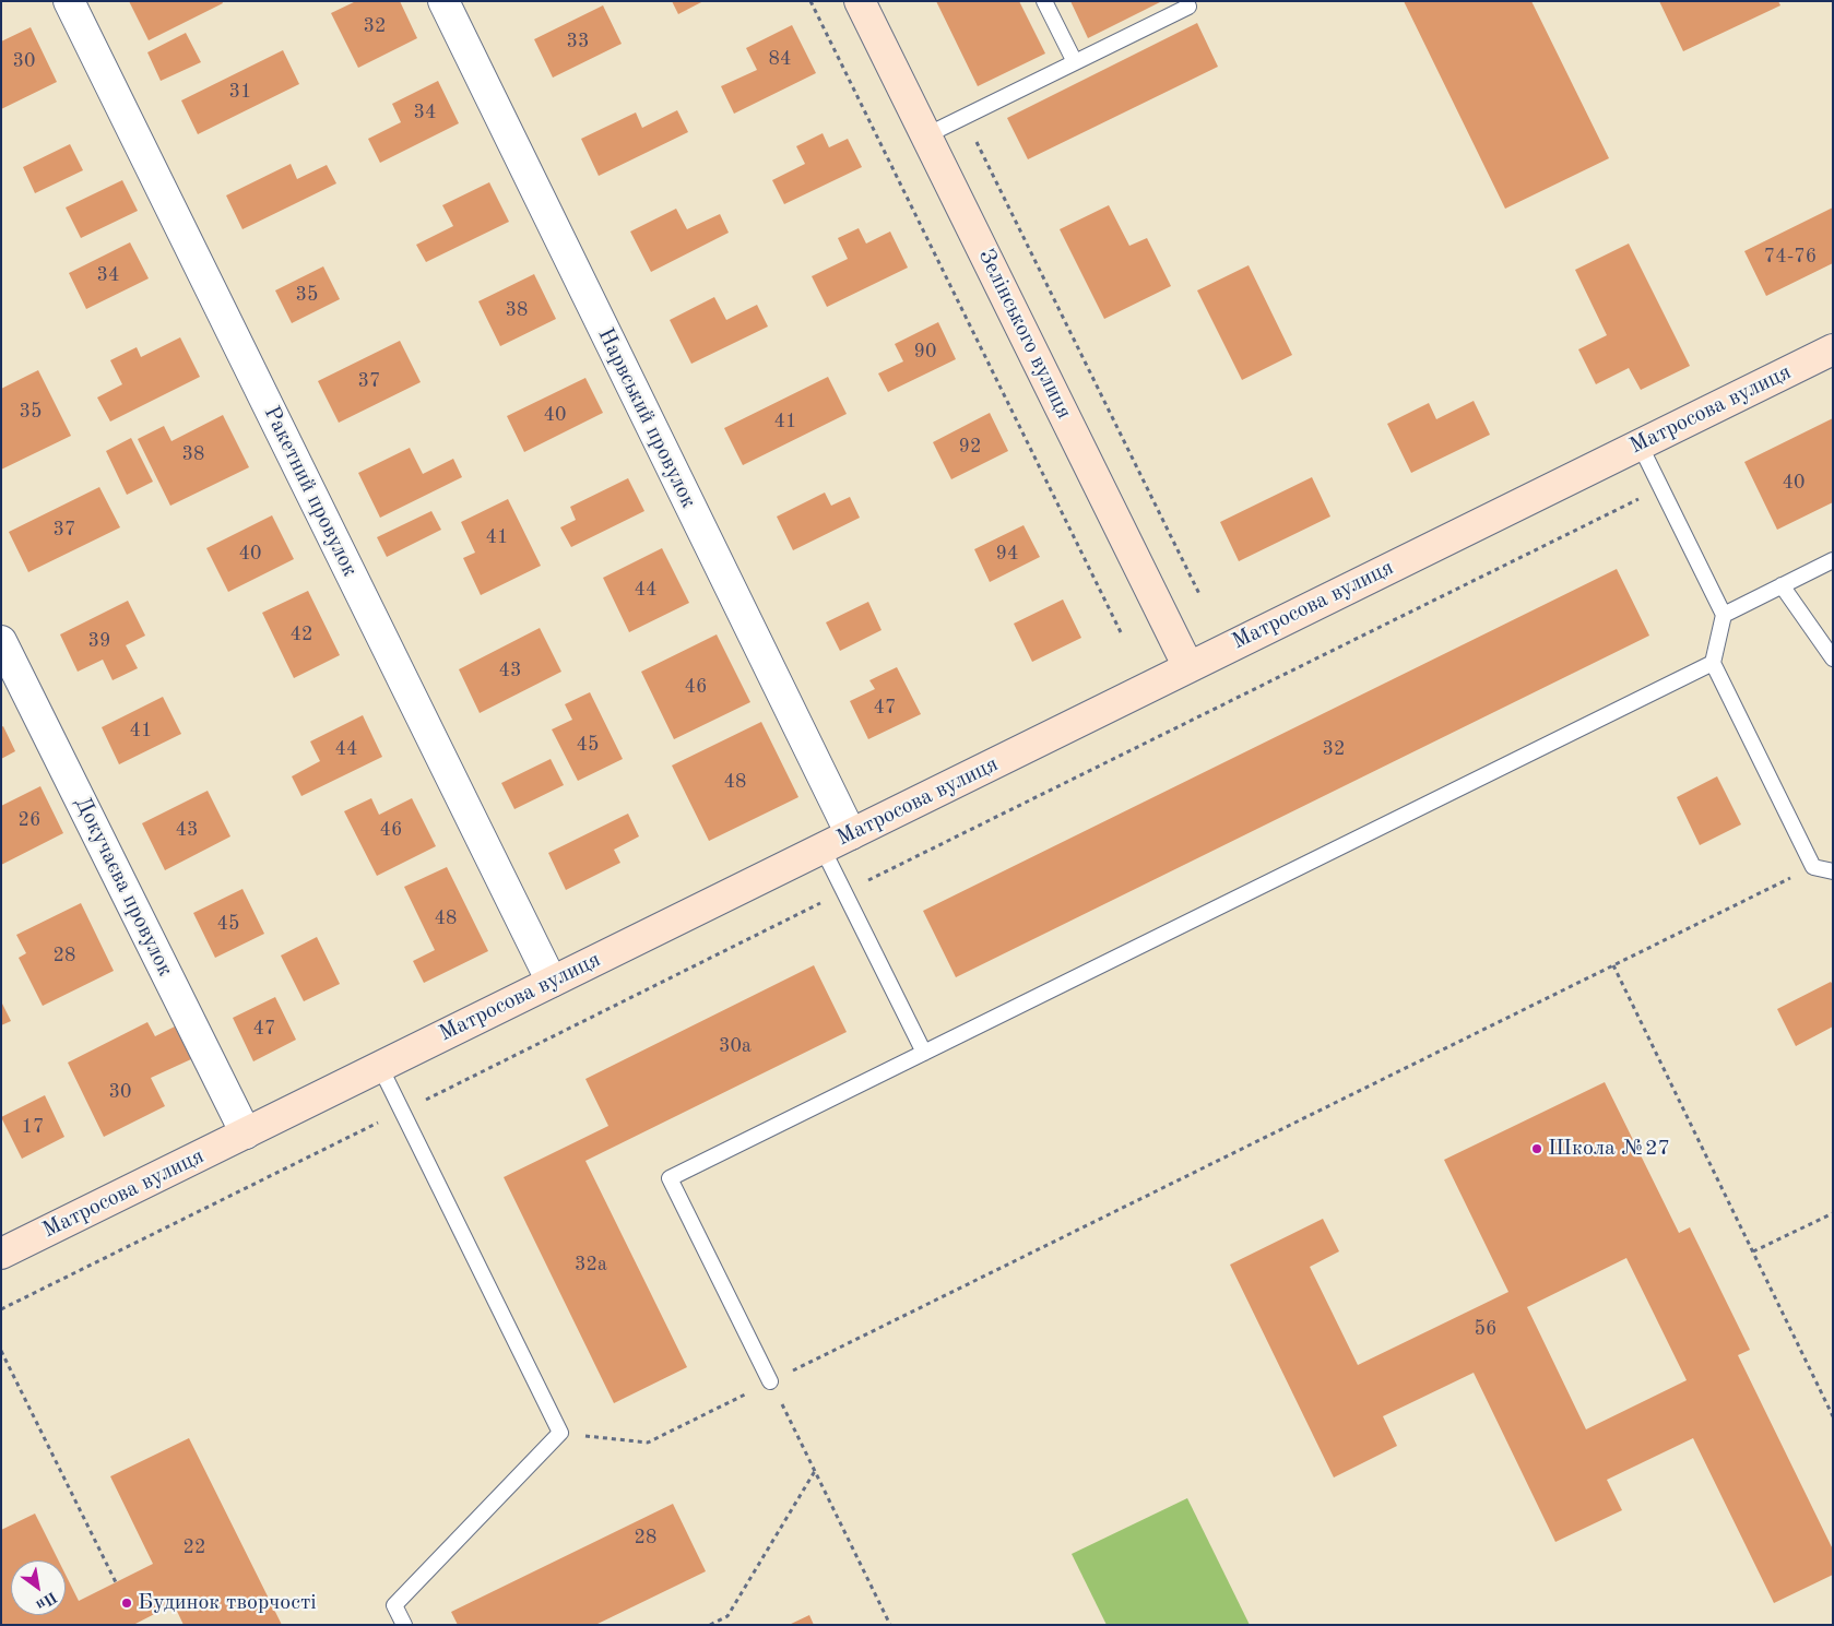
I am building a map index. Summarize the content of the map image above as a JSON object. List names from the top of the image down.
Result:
{
  "streets": {
    "street": [
      "Зелінського вулиця",
      "Матросова вулиця",
      "Нарвський провулок",
      "Ракетний провулок",
      "Докучаєва провулок"
    ]
  },
  "crossings": [
    ["Зелінського вулиця", "Матросова вулиця"],
    ["Матросова вулиця", "Нарвський провулок"],
    ["Матросова вулиця", "Ракетний провулок"],
    ["Матросова вулиця", "Докучаєва провулок"]
  ],
  "places": ["Школа №27", "Будинок творчості"],
  "house_numbers": [
    "32",
    "33",
    "84",
    "30",
    "31",
    "34",
    "74-76",
    "34",
    "35",
    "38",
    "90",
    "37",
    "35",
    "40",
    "41",
    "92",
    "38",
    "40",
    "37",
    "41",
    "40",
    "94",
    "44",
    "42",
    "39",
    "43",
    "46",
    "47",
    "41",
    "45",
    "44",
    "32",
    "48",
    "26",
    "43",
    "46",
    "48",
    "45",
    "28",
    "47",
    "30а",
    "30",
    "17",
    "32а",
    "56",
    "28",
    "22"
  ],
  "north": "bottom right"
}
